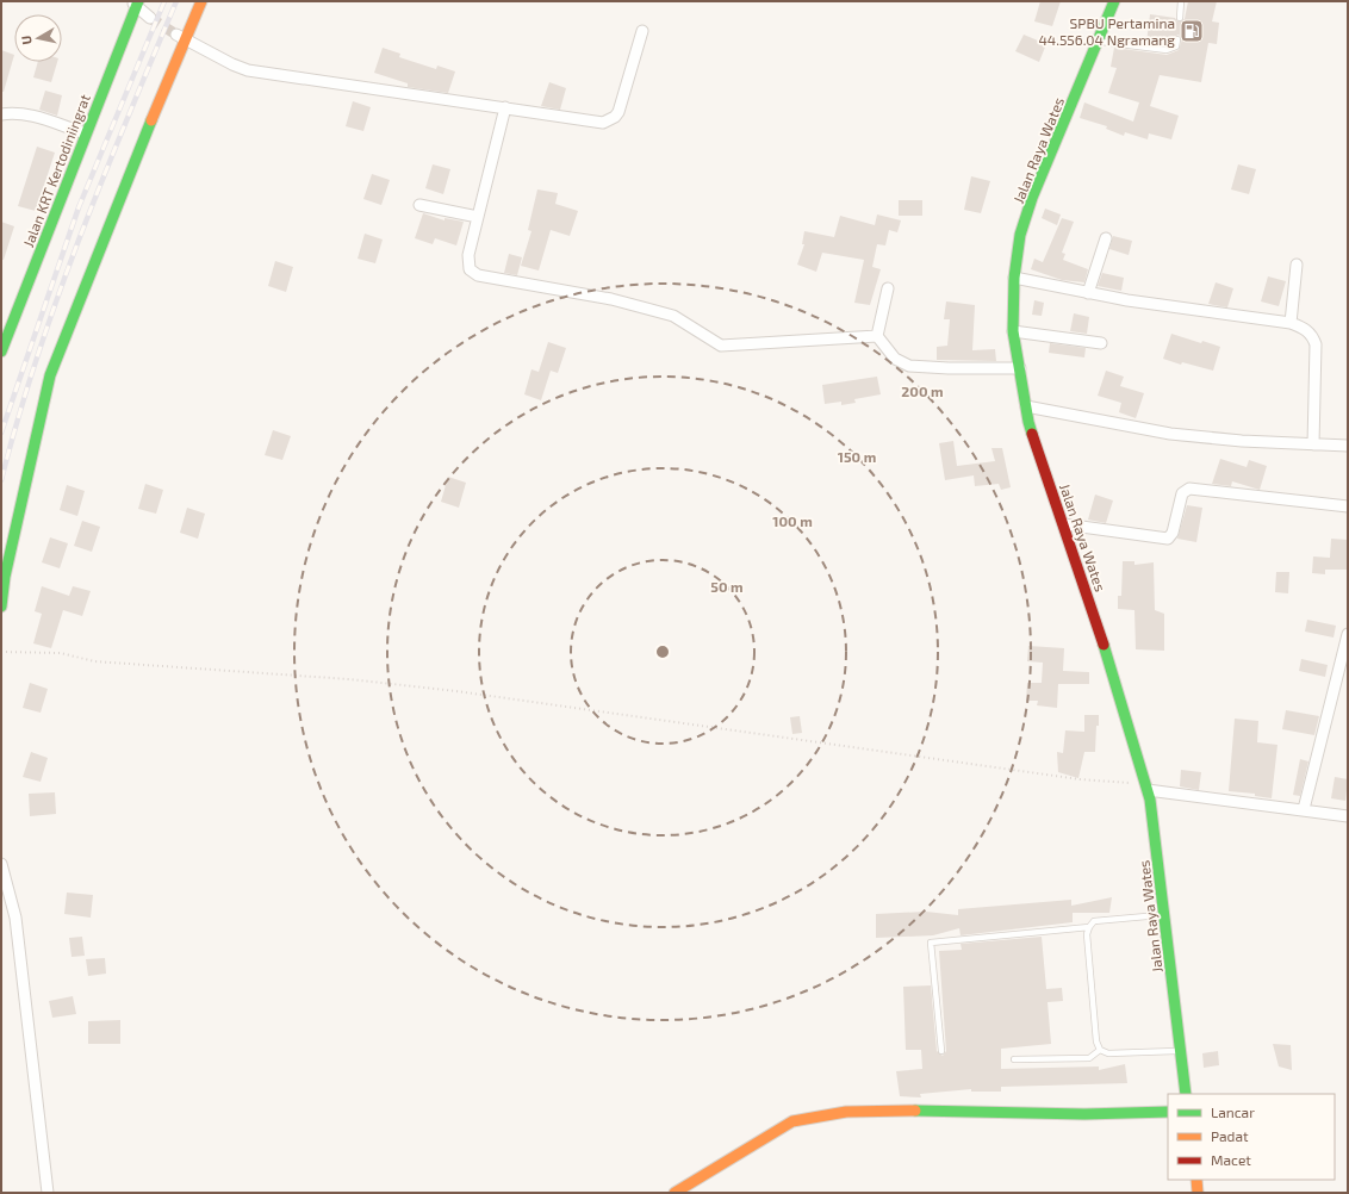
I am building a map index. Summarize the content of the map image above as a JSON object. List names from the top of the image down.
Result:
{
  "streets": {
    "main road": ["Jalan Raya Wates", "Jalan KRT Kertodiniingrat"]
  },
  "places": {
    "fuel station": ["SPBU Pertamina 44.556.04 Ngramang"]
  },
  "legend": ["Lancar", "Padat", "Macet"],
  "north": "left",
  "rings": [
    "200 m",
    "150 m",
    "100 m",
    "50 m"
  ]
}
